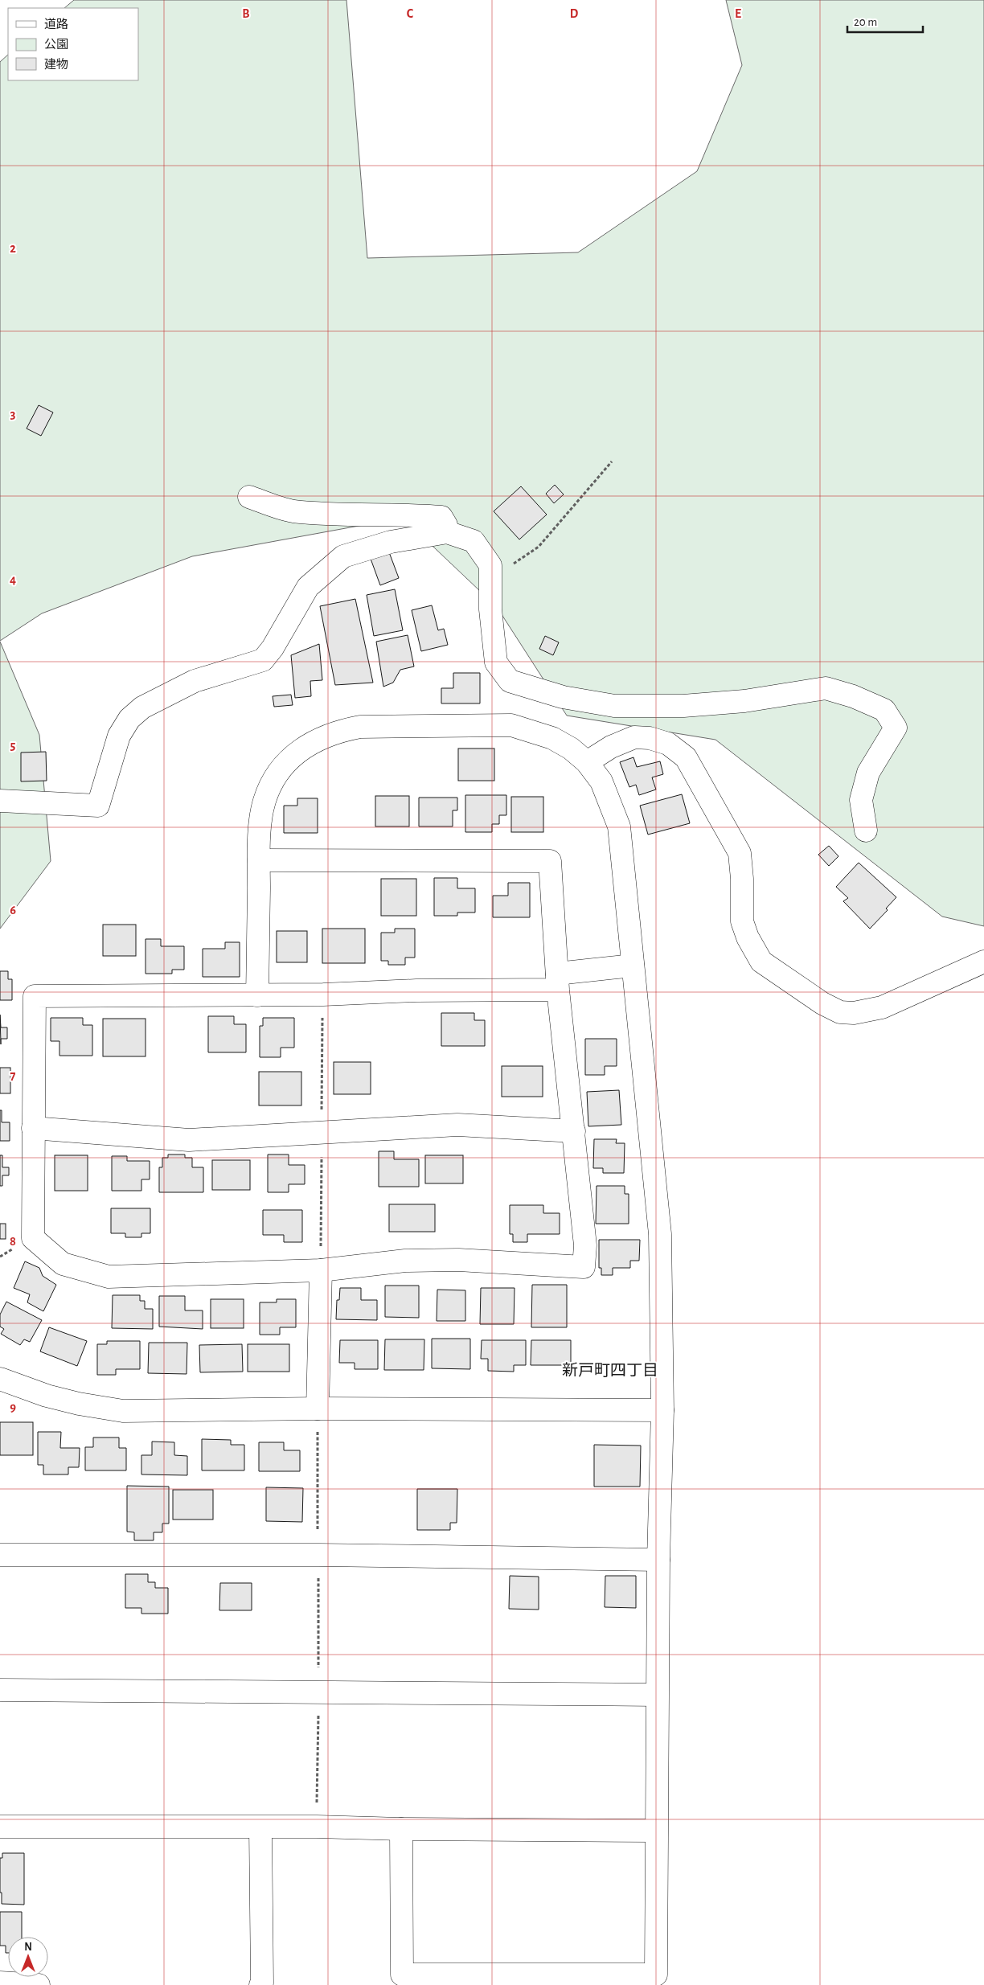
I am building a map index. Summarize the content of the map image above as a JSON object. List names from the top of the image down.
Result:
{
  "districts": ["新戸町四丁目"],
  "legend": ["道路", "公園", "建物"],
  "scale_bar": "20 m",
  "north": "top",
  "grid": {
    "columns": [
      "B",
      "C",
      "D",
      "E"
    ],
    "rows": [
      "2",
      "3",
      "4",
      "5",
      "6",
      "7",
      "8",
      "9"
    ]
  }
}
